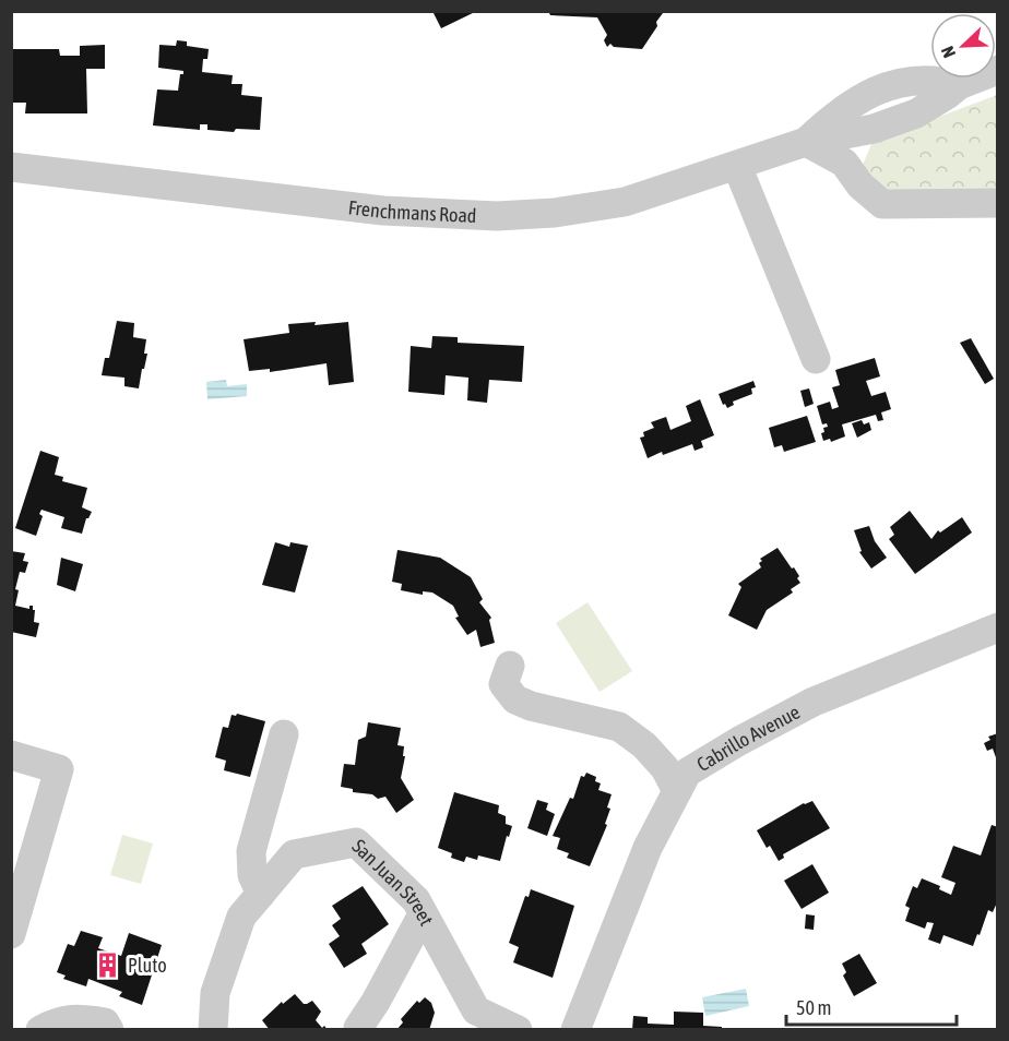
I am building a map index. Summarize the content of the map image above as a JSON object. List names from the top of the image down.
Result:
{
  "streets": {
    "street": ["Frenchmans Road", "Cabrillo Avenue", "San Juan Street"]
  },
  "places": {
    "building": ["Pluto"]
  },
  "scale_bar": "50 m",
  "north": "bottom left"
}
